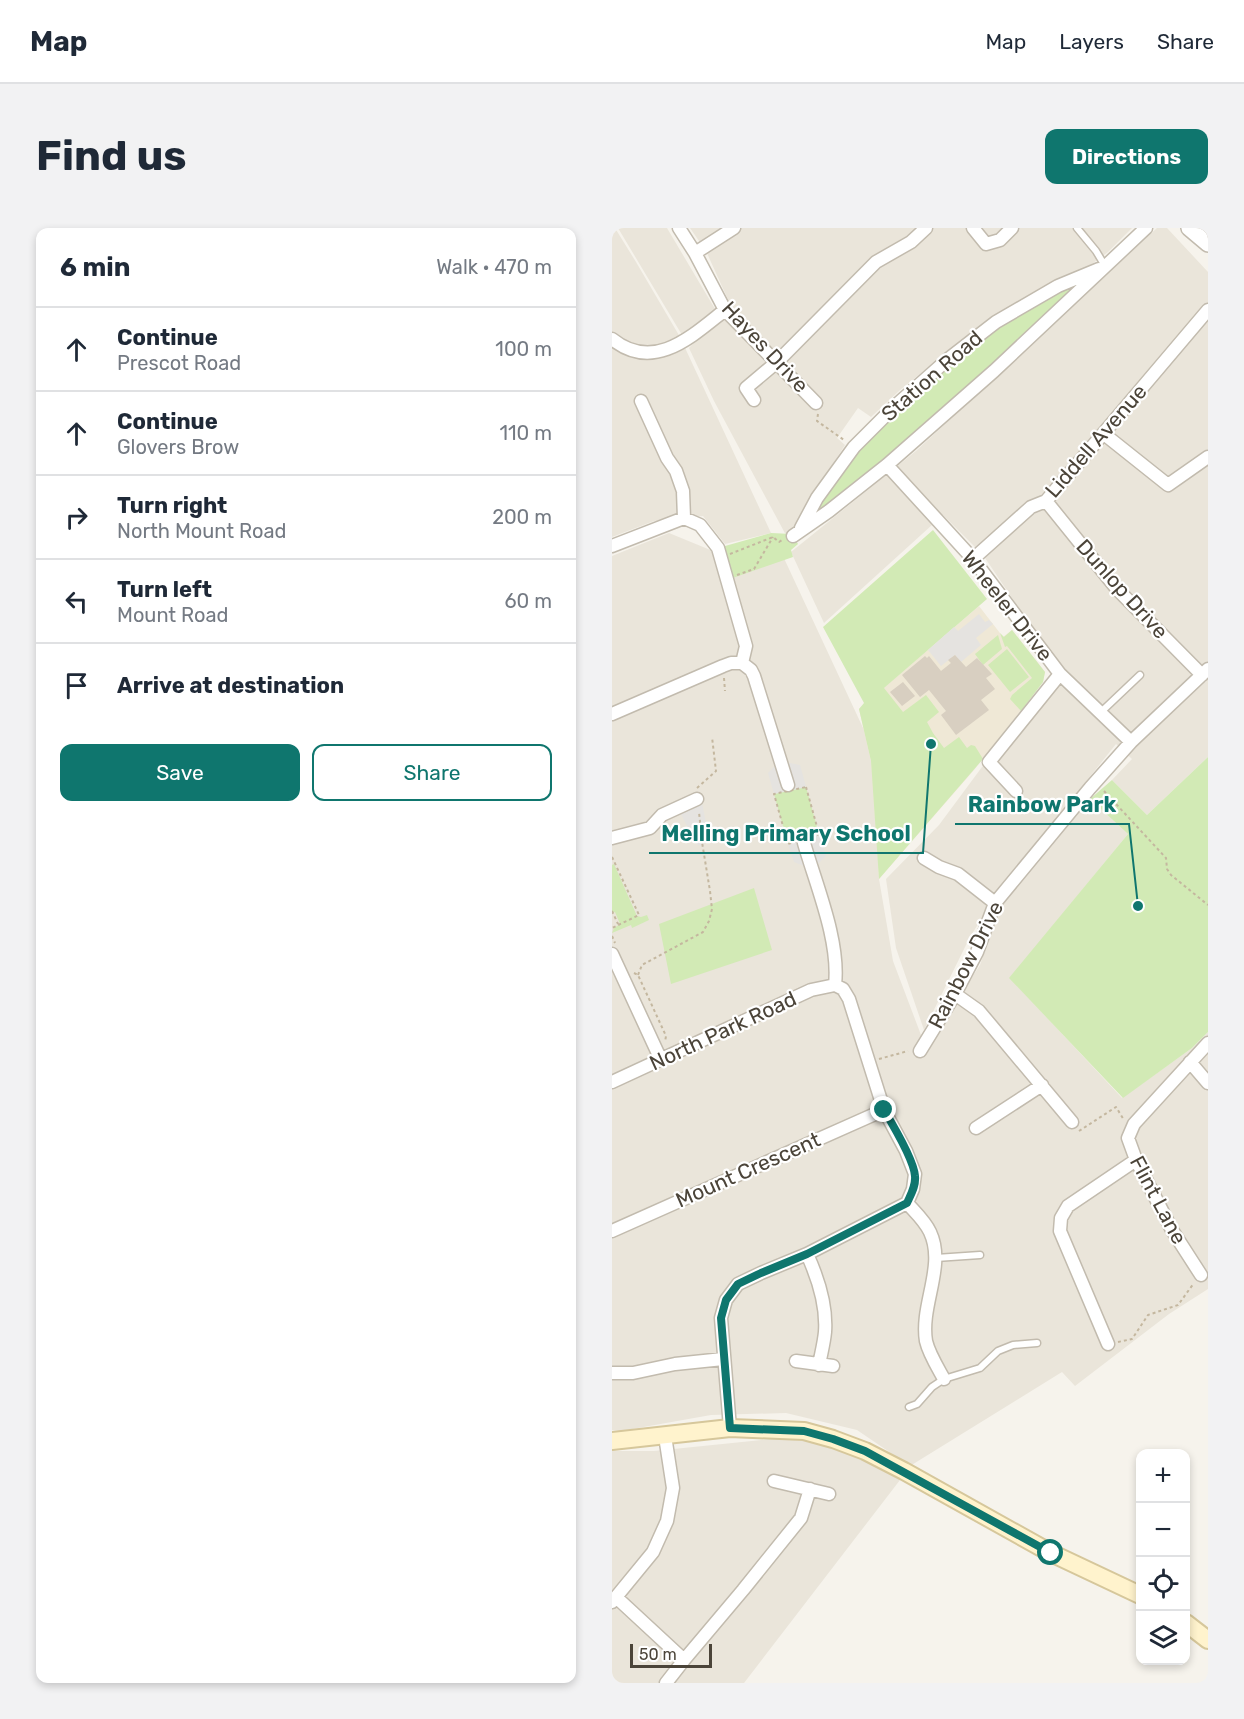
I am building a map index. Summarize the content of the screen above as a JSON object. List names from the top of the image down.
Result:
{
  "streets": {
    "street": [
      "Hayes Drive",
      "Station Road",
      "Liddell Avenue",
      "Dunlop Drive",
      "Wheeler Drive",
      "Rainbow Drive",
      "North Park Road",
      "Mount Crescent",
      "Flint Lane"
    ]
  },
  "crossings": [
    ["Station Road", "Wheeler Drive"],
    ["Liddell Avenue", "Dunlop Drive"],
    ["Liddell Avenue", "Wheeler Drive"],
    ["Dunlop Drive", "Rainbow Drive"],
    ["Wheeler Drive", "Rainbow Drive"]
  ],
  "places": ["Melling Primary School", "Rainbow Park"],
  "scale_bar": "50 m",
  "page": {
    "header": "Map",
    "nav": ["Map", "Layers", "Share"],
    "buttons": [
      "Directions",
      ["Save", "Share"]
    ],
    "title": "Find us",
    "heading": ["6 min", "Walk · 470 m"],
    "list": [
      ["Continue", "Prescot Road", "100 m"],
      ["Continue", "Glovers Brow", "110 m"],
      ["Turn right", "North Mount Road", "200 m"],
      ["Turn left", "Mount Road", "60 m"],
      "Arrive at destination"
    ],
    "map_buttons": ["+", "−"],
    "scale": "50 m"
  }
}
